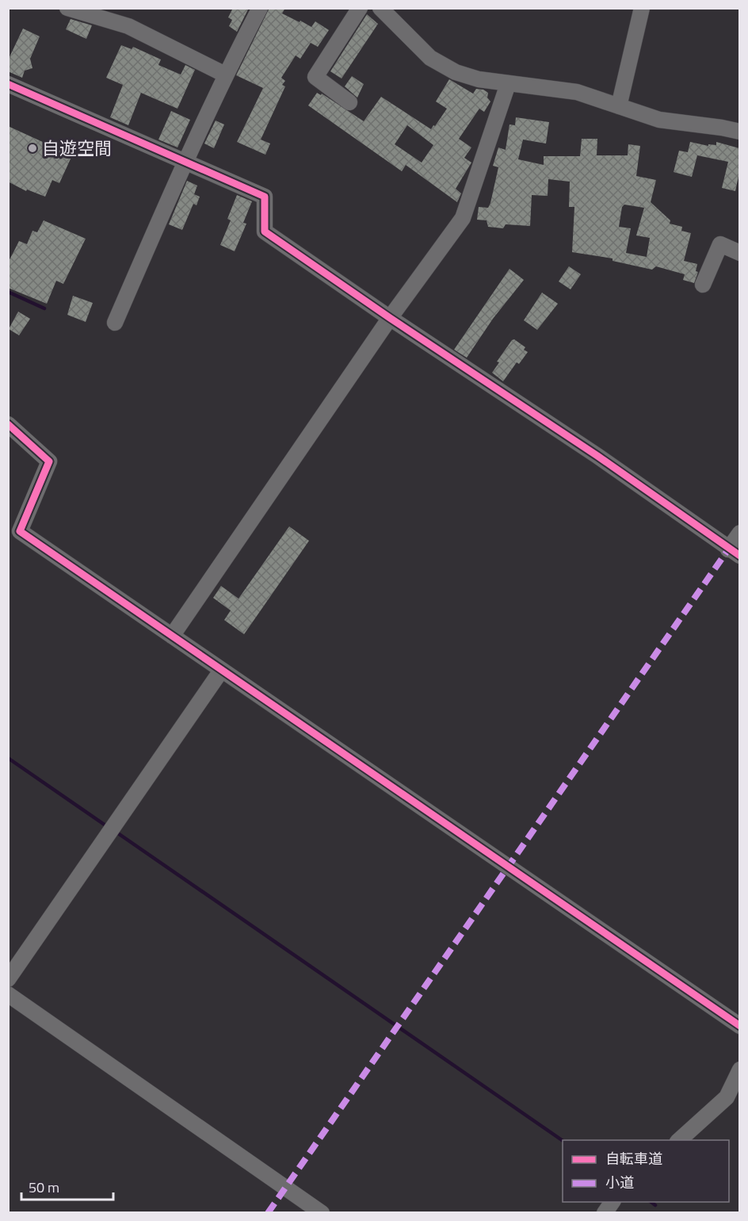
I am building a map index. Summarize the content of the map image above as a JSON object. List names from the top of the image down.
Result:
{
  "places": ["自遊空間"],
  "legend": ["自転車道", "小道"],
  "scale_bar": "50 m"
}
